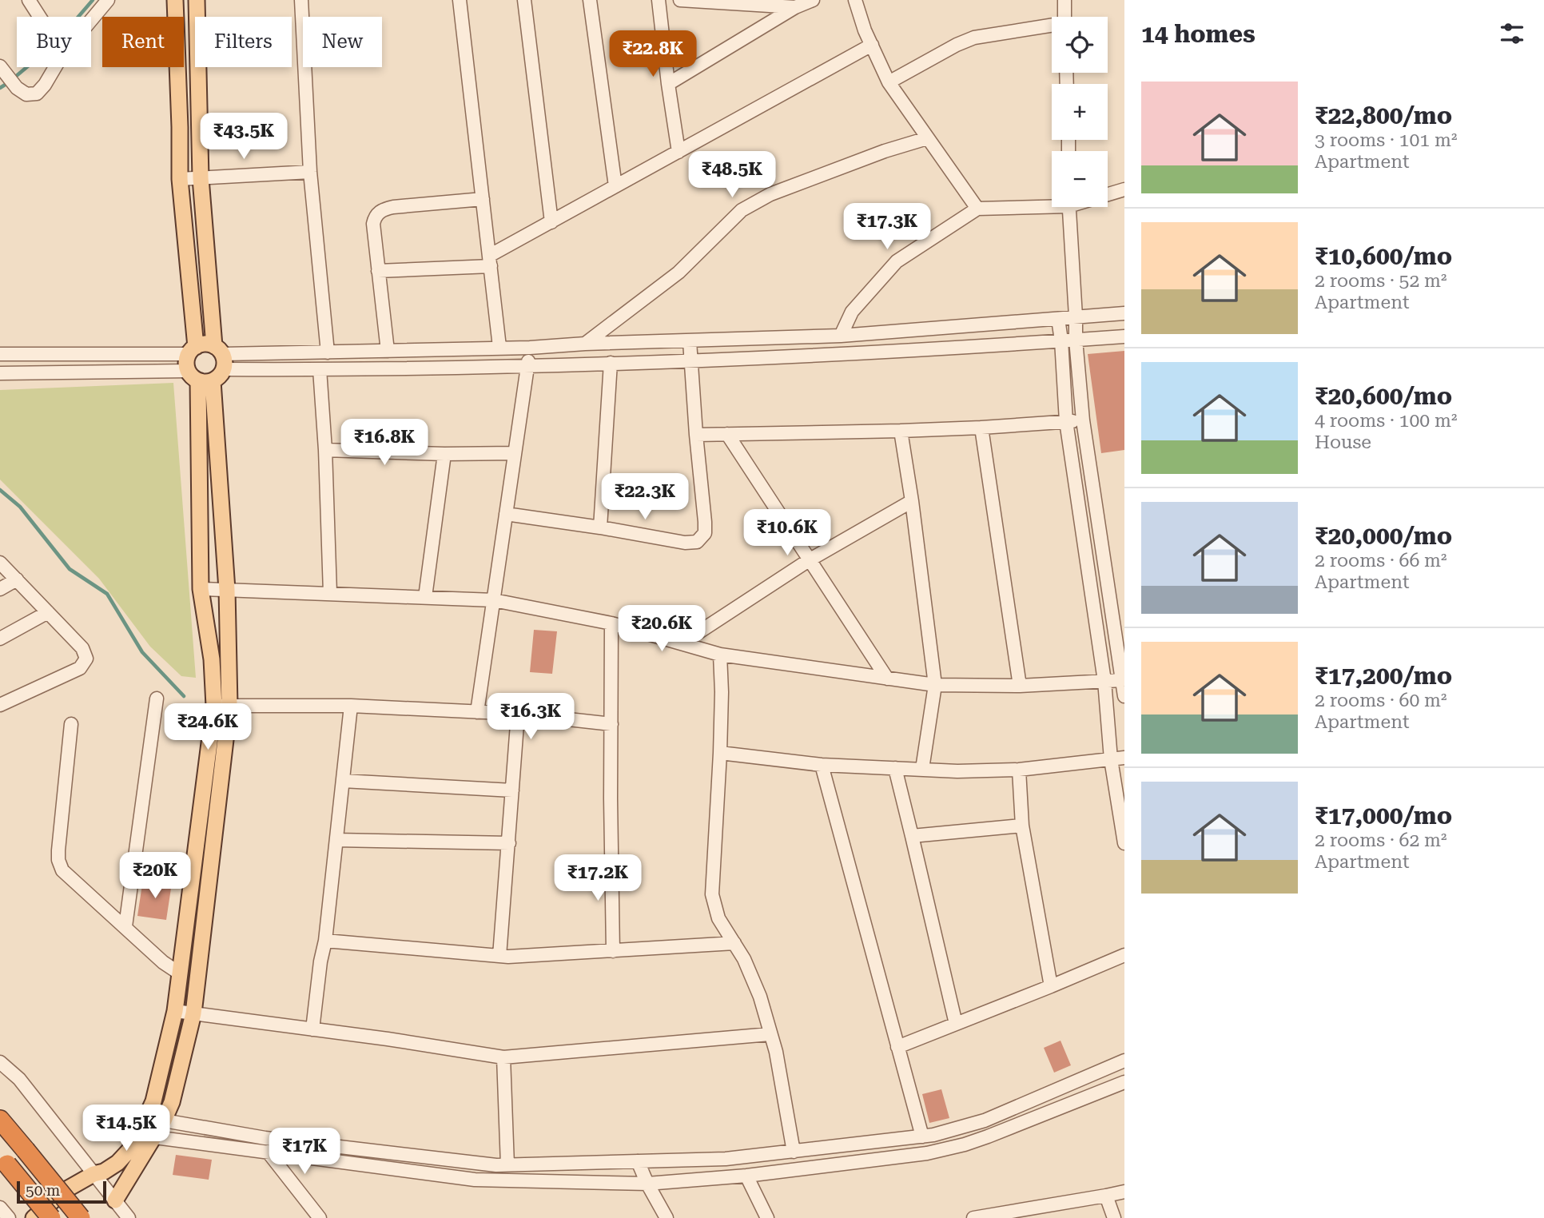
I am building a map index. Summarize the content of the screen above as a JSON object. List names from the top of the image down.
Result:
{
  "scale_bar": "50 m",
  "page": {
    "heading": "14 homes",
    "map_buttons": ["+", "−"],
    "chip": [
      "Buy",
      "Rent",
      "Filters",
      "New"
    ],
    "price": [
      "₹22.8K",
      "₹43.5K",
      "₹48.5K",
      "₹17.3K",
      "₹16.8K",
      "₹22.3K",
      "₹10.6K",
      "₹20.6K",
      "₹16.3K",
      "₹24.6K",
      "₹20K",
      "₹17.2K",
      "₹14.5K",
      "₹17K"
    ],
    "list": [
      {
        "name": "₹22,800/mo",
        "note": "3 rooms · 101 m² · Apartment"
      },
      {
        "name": "₹10,600/mo",
        "note": "2 rooms · 52 m² · Apartment"
      },
      {
        "name": "₹20,600/mo",
        "note": "4 rooms · 100 m² · House"
      },
      {
        "name": "₹20,000/mo",
        "note": "2 rooms · 66 m² · Apartment"
      },
      {
        "name": "₹17,200/mo",
        "note": "2 rooms · 60 m² · Apartment"
      },
      {
        "name": "₹17,000/mo",
        "note": "2 rooms · 62 m² · Apartment"
      }
    ],
    "scale": "50 m"
  }
}
